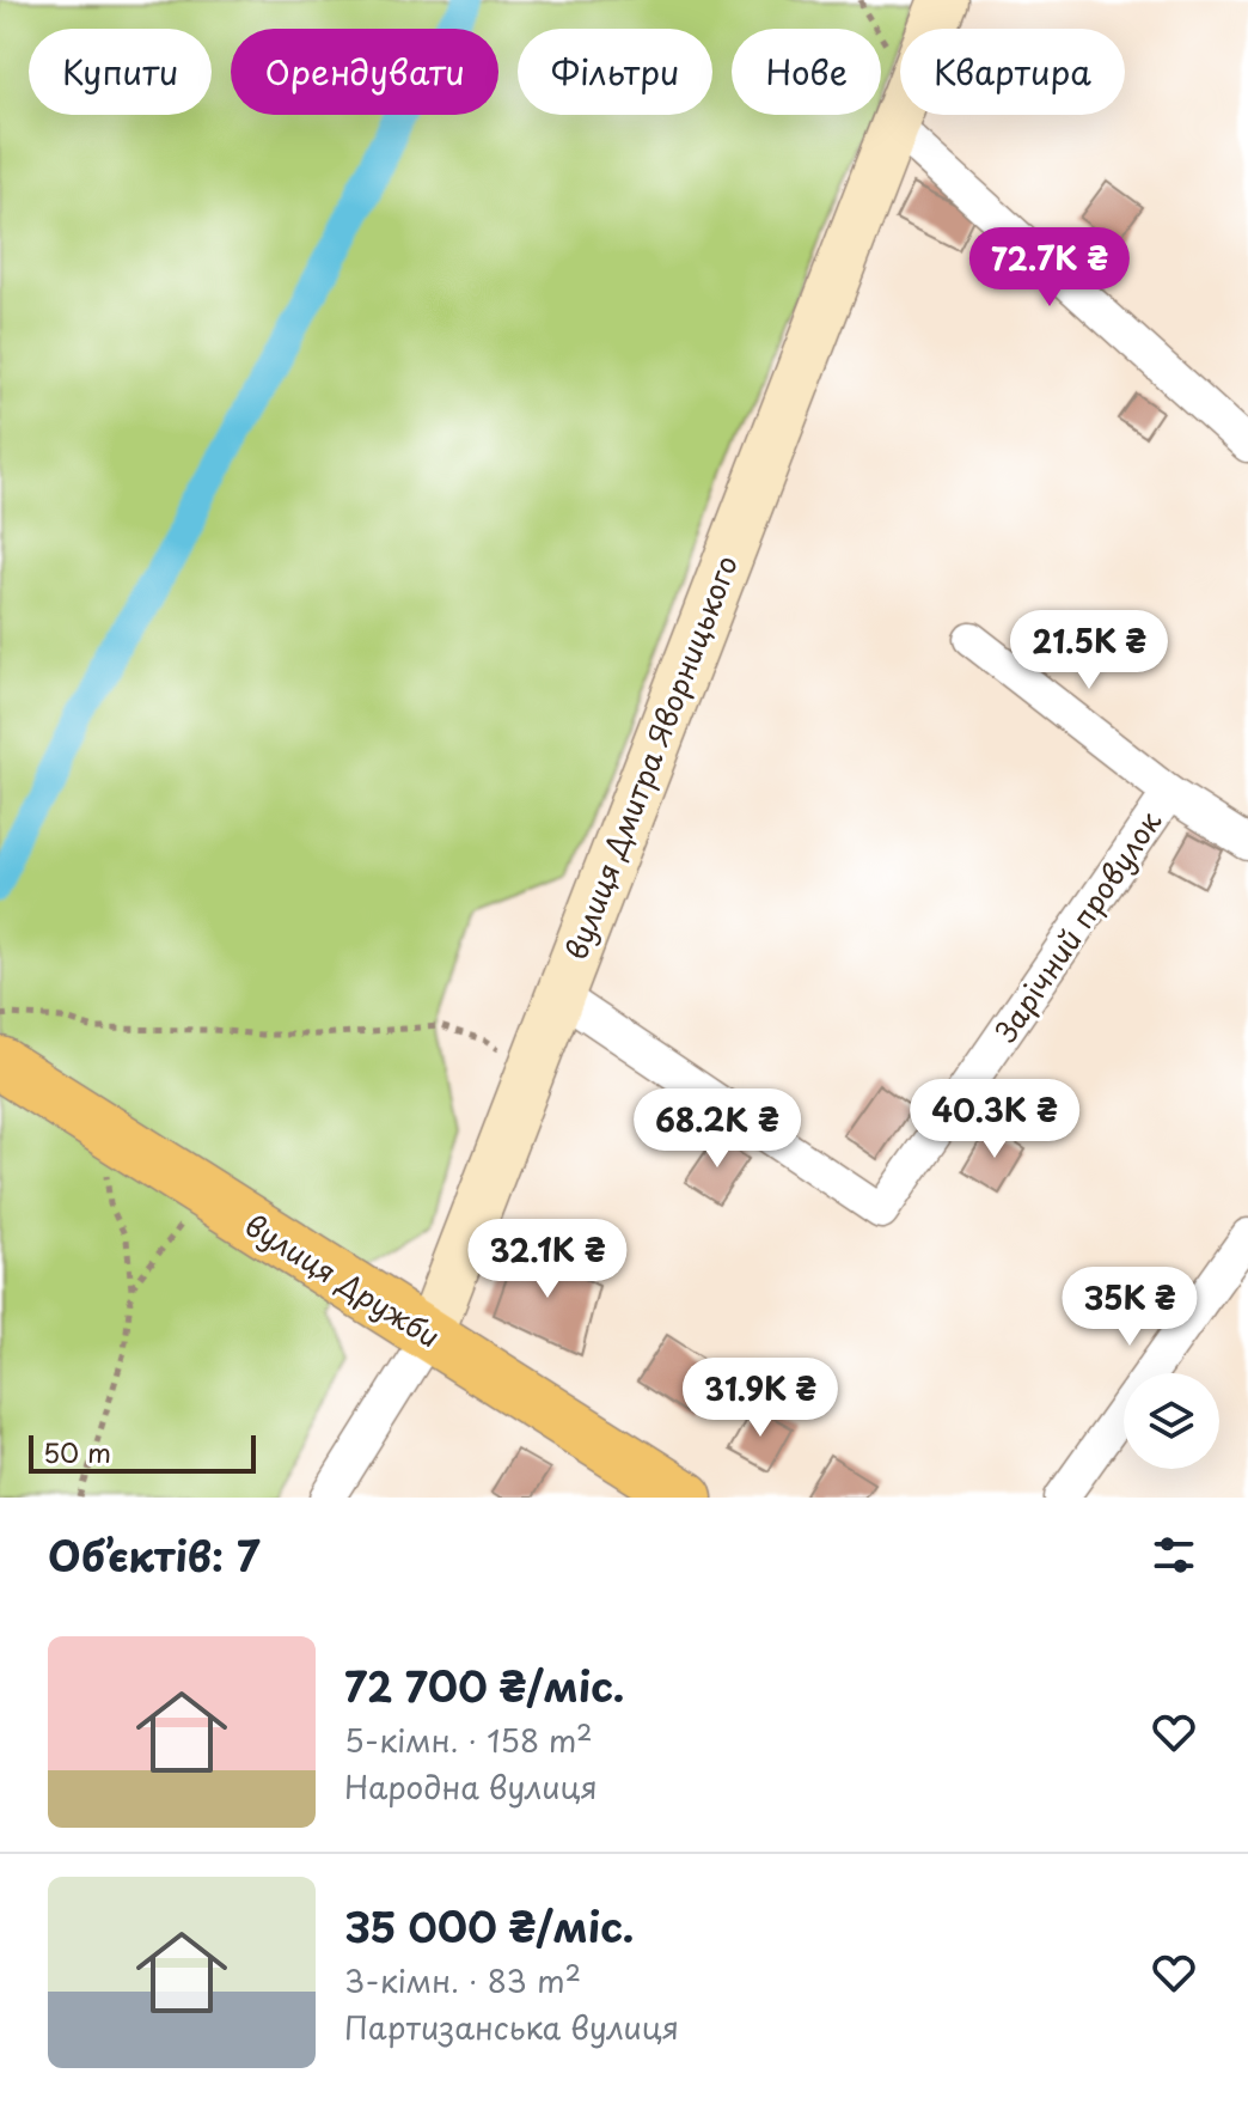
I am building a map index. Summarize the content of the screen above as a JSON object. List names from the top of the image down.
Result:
{
  "streets": {
    "main road": ["вулиця Дмитра Яворницького", "вулиця Дружби"],
    "street": ["Зарічний провулок"]
  },
  "crossings": [
    ["вулиця Дмитра Яворницького", "Зарічний провулок"],
    ["вулиця Дмитра Яворницького", "вулиця Дружби"]
  ],
  "scale_bar": "50 m",
  "page": {
    "chip": [
      "Купити",
      "Орендувати",
      "Фільтри",
      "Нове",
      "Квартира"
    ],
    "price": [
      "72.7K ₴",
      "21.5K ₴",
      "40.3K ₴",
      "68.2K ₴",
      "32.1K ₴",
      "35K ₴",
      "31.9K ₴"
    ],
    "scale": "50 m",
    "heading": "Об’єктів: 7",
    "list": [
      {
        "name": "72 700 ₴/міс.",
        "note": "5-кімн. · 158 m² · Народна вулиця"
      },
      {
        "name": "35 000 ₴/міс.",
        "note": "3-кімн. · 83 m² · Партизанська вулиця"
      }
    ]
  }
}
